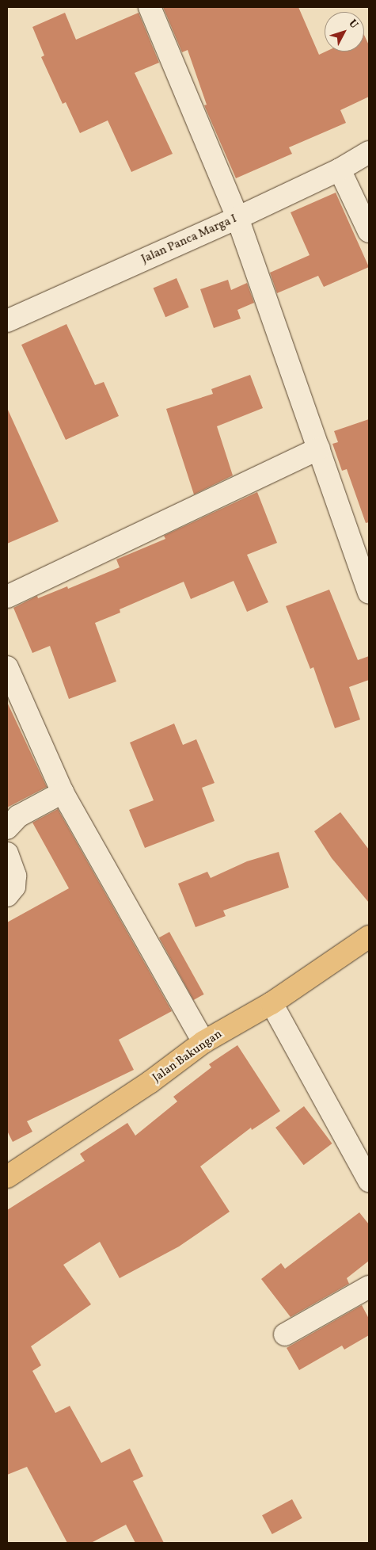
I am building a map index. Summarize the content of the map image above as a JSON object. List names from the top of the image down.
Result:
{
  "streets": {
    "main road": ["Jalan Bakungan"],
    "street": ["Jalan Panca Marga I"]
  },
  "north": "top right"
}
